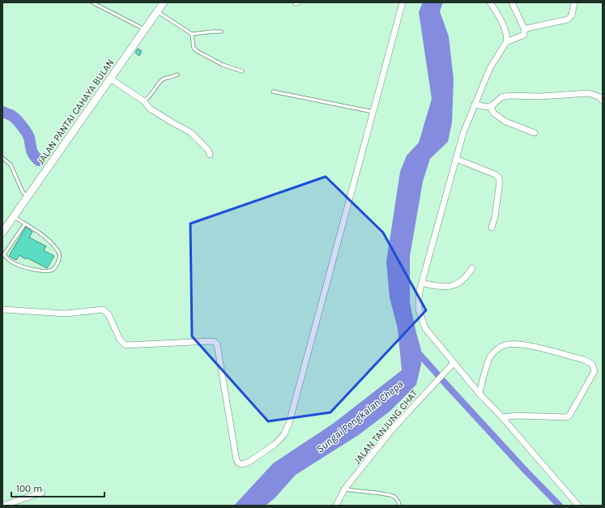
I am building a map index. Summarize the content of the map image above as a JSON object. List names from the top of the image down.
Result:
{
  "streets": {
    "main road": ["JALAN PANTAI CAHAYA BULAN"],
    "street": ["JALAN TANJUNG CHAT"]
  },
  "water": ["Sungai Pengkalan Chepa"],
  "scale_bar": "100 m"
}
